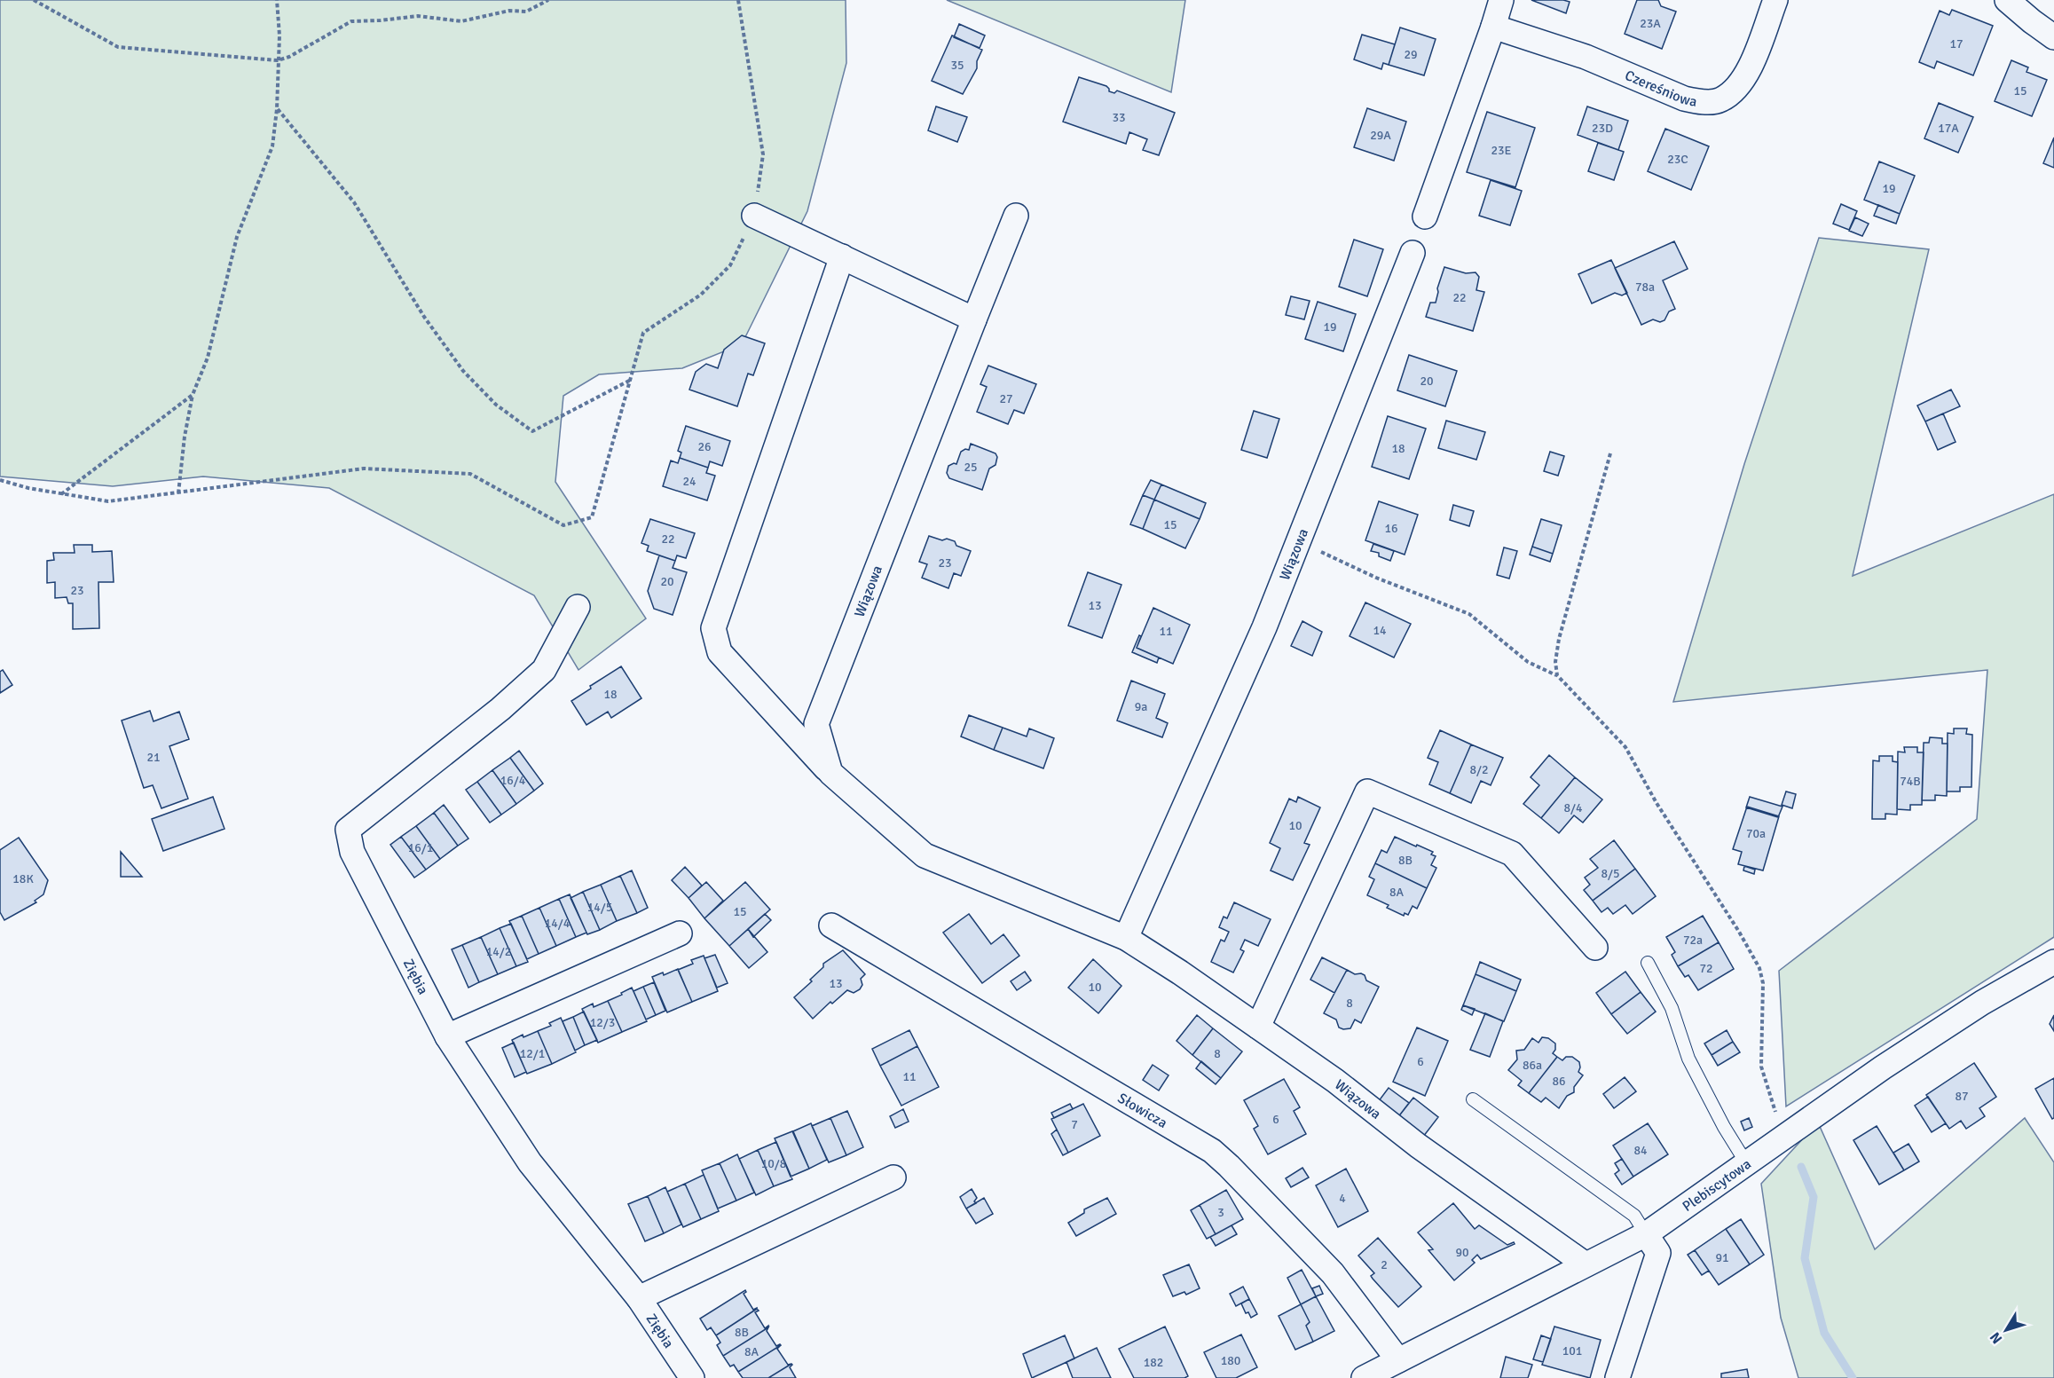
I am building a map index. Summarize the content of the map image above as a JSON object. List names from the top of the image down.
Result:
{
  "streets": {
    "street": [
      "Czereśniowa",
      "Wiązowa",
      "Ziębia",
      "Słowicza",
      "Plebiscytowa"
    ]
  },
  "crossings": [
    ["Wiązowa", "Plebiscytowa"],
    ["Słowicza", "Plebiscytowa"]
  ],
  "house_numbers": [
    "23A",
    "17",
    "29",
    "35",
    "15",
    "33",
    "23D",
    "17A",
    "29A",
    "23E",
    "23C",
    "19",
    "78a",
    "22",
    "19",
    "20",
    "27",
    "26",
    "18",
    "25",
    "24",
    "15",
    "16",
    "22",
    "23",
    "20",
    "23",
    "13",
    "14",
    "11",
    "18",
    "9a",
    "21",
    "8/2",
    "16/4",
    "74B",
    "8/4",
    "10",
    "70a",
    "16/1",
    "8B",
    "8/5",
    "18K",
    "8A",
    "14/5",
    "15",
    "14/4",
    "72a",
    "14/2",
    "72",
    "13",
    "10",
    "8",
    "12/3",
    "12/1",
    "8",
    "6",
    "86a",
    "11",
    "86",
    "87",
    "6",
    "7",
    "84",
    "10/8",
    "4",
    "3",
    "90",
    "91",
    "2",
    "8B",
    "101",
    "8A",
    "180",
    "182"
  ],
  "north": "bottom left"
}
